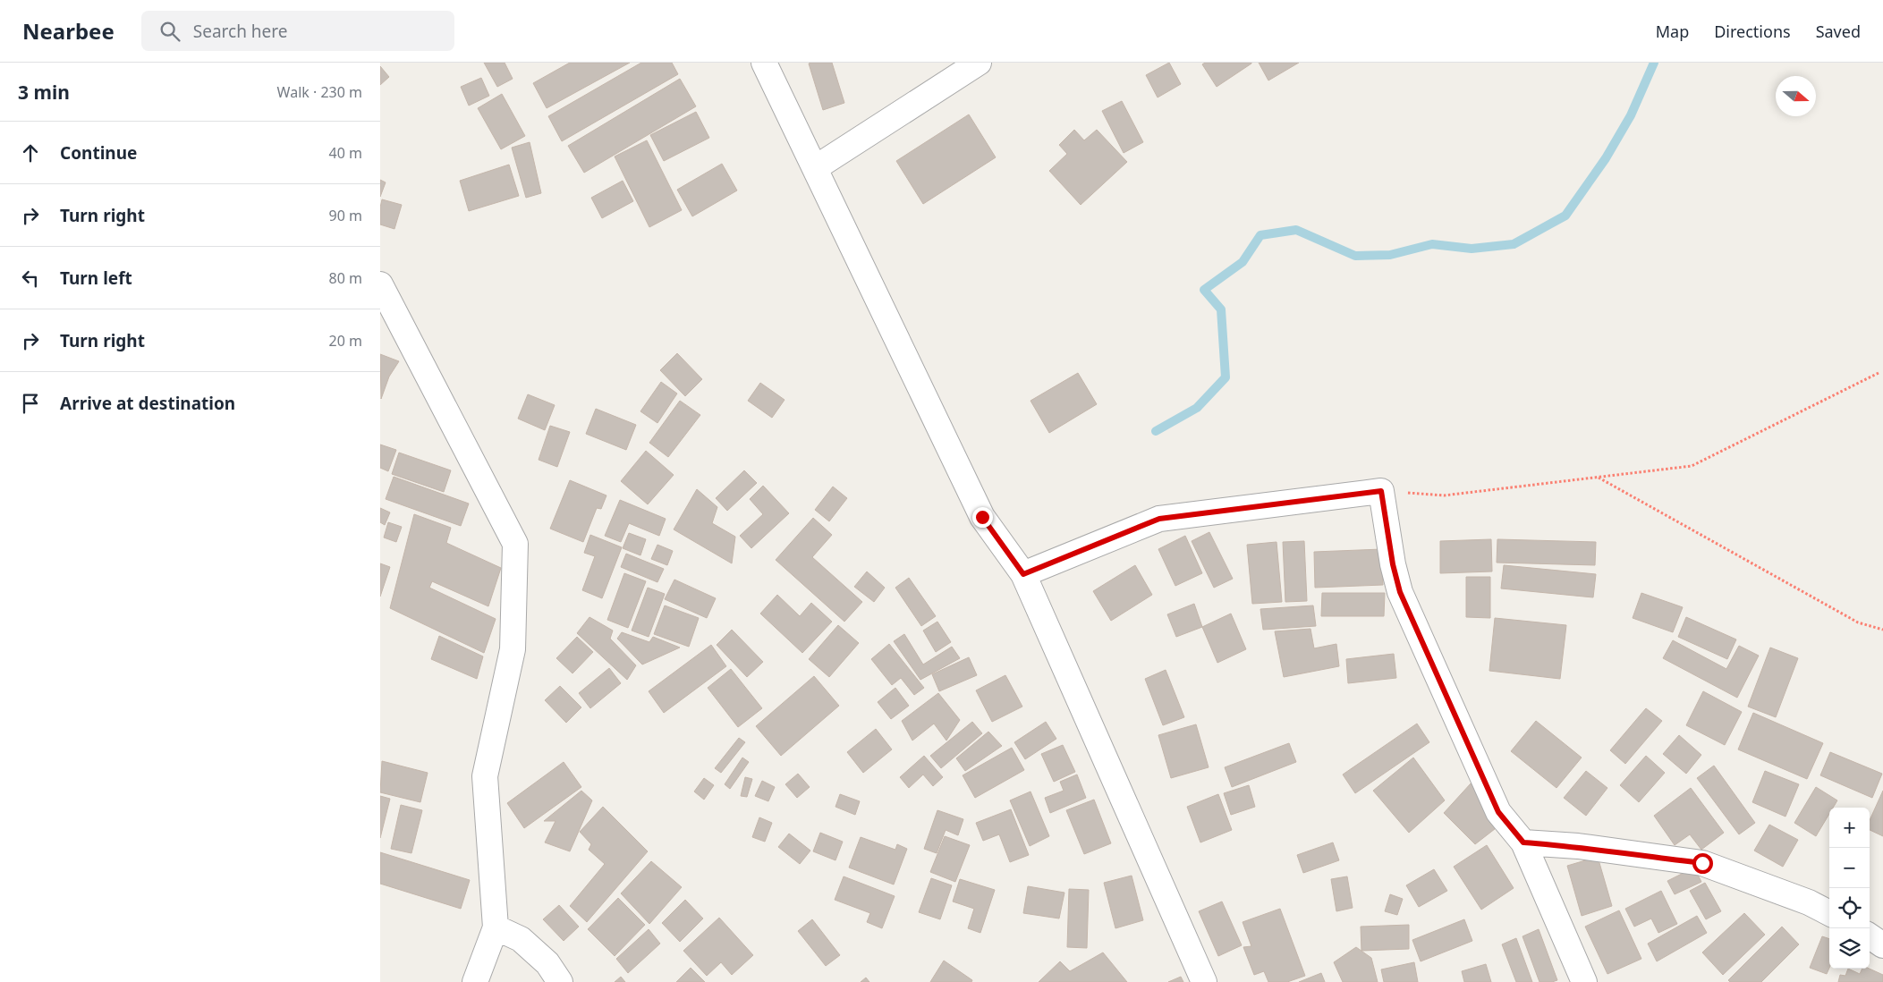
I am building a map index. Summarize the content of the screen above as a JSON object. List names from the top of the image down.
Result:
{
  "north": "right",
  "page": {
    "header": "Nearbee",
    "search": "Search here",
    "nav": ["Map", "Directions", "Saved"],
    "heading": ["3 min", "Walk · 230 m"],
    "list": [
      ["Continue", "40 m"],
      ["Turn right", "90 m"],
      ["Turn left", "80 m"],
      ["Turn right", "20 m"],
      "Arrive at destination"
    ],
    "map_buttons": ["+", "−"]
  }
}
